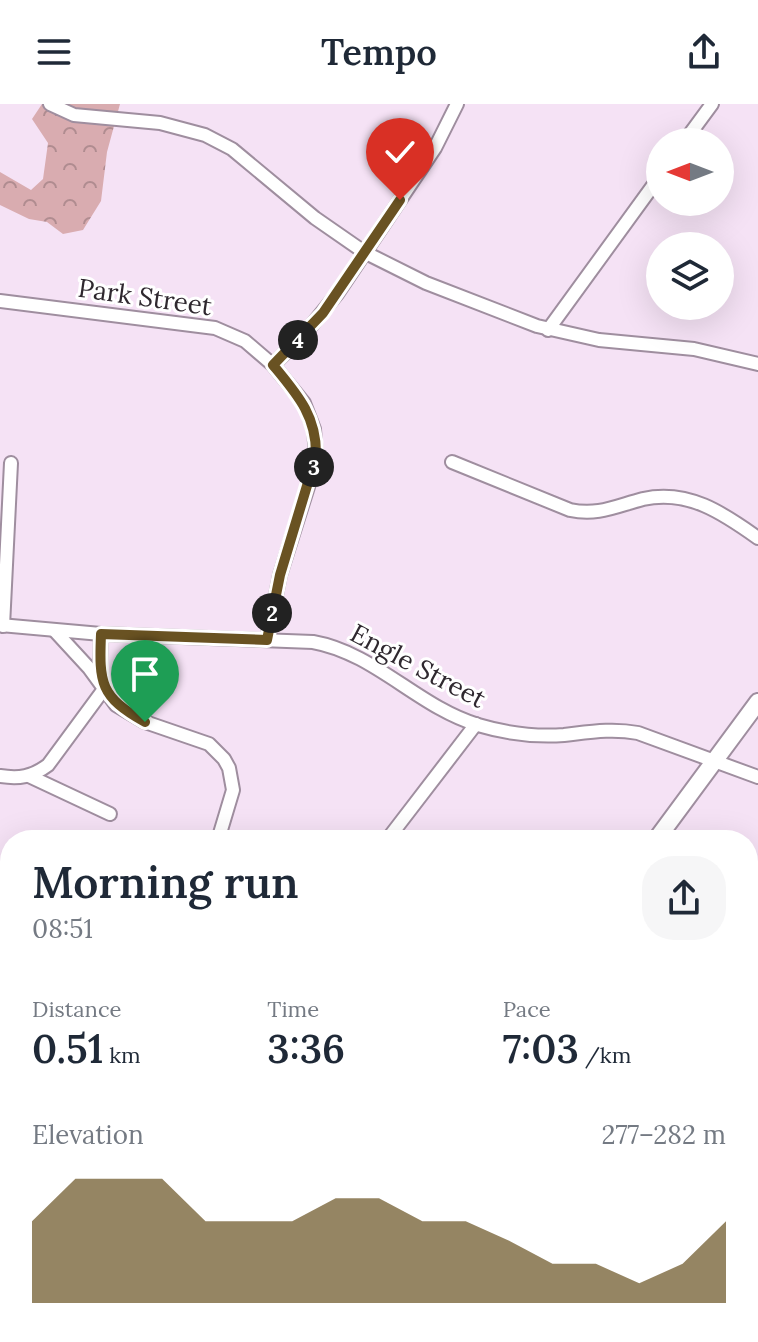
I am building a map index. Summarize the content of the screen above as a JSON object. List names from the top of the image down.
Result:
{
  "streets": {
    "street": ["Park Street", "Engle Street"]
  },
  "crossings": [
    ["Park Street", "Engle Street"]
  ],
  "north": "left",
  "page": {
    "header": "Tempo",
    "pins": ["4", "3", "2"],
    "heading": ["Morning run", "08:51"],
    "stats": [
      ["Distance", "0.51 km"],
      ["Time", "3:36"],
      ["Pace", "7:03 /km"]
    ],
    "chart": ["Elevation", "277–282 m"]
  }
}
